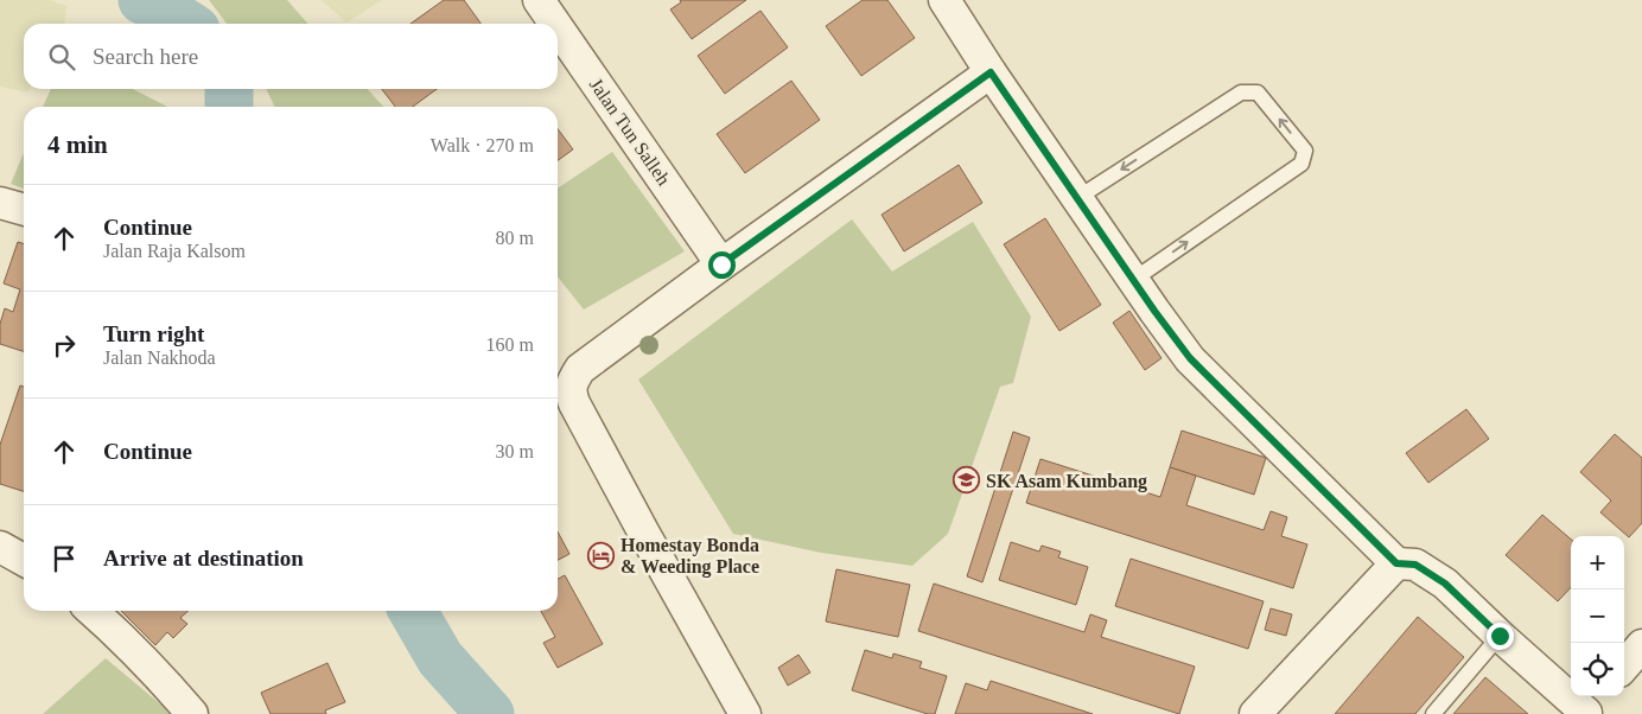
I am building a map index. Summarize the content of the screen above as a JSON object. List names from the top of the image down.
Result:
{
  "streets": {
    "street": ["Jalan Tun Salleh"]
  },
  "places": {
    "school or university": ["SK Asam Kumbang"],
    "hotel": ["Homestay Bonda & Weeding Place"]
  },
  "page": {
    "search": "Search here",
    "heading": ["4 min", "Walk · 270 m"],
    "list": [
      ["Continue", "Jalan Raja Kalsom", "80 m"],
      ["Turn right", "Jalan Nakhoda", "160 m"],
      ["Continue", "30 m"],
      "Arrive at destination"
    ],
    "map_buttons": ["+", "−"]
  }
}
